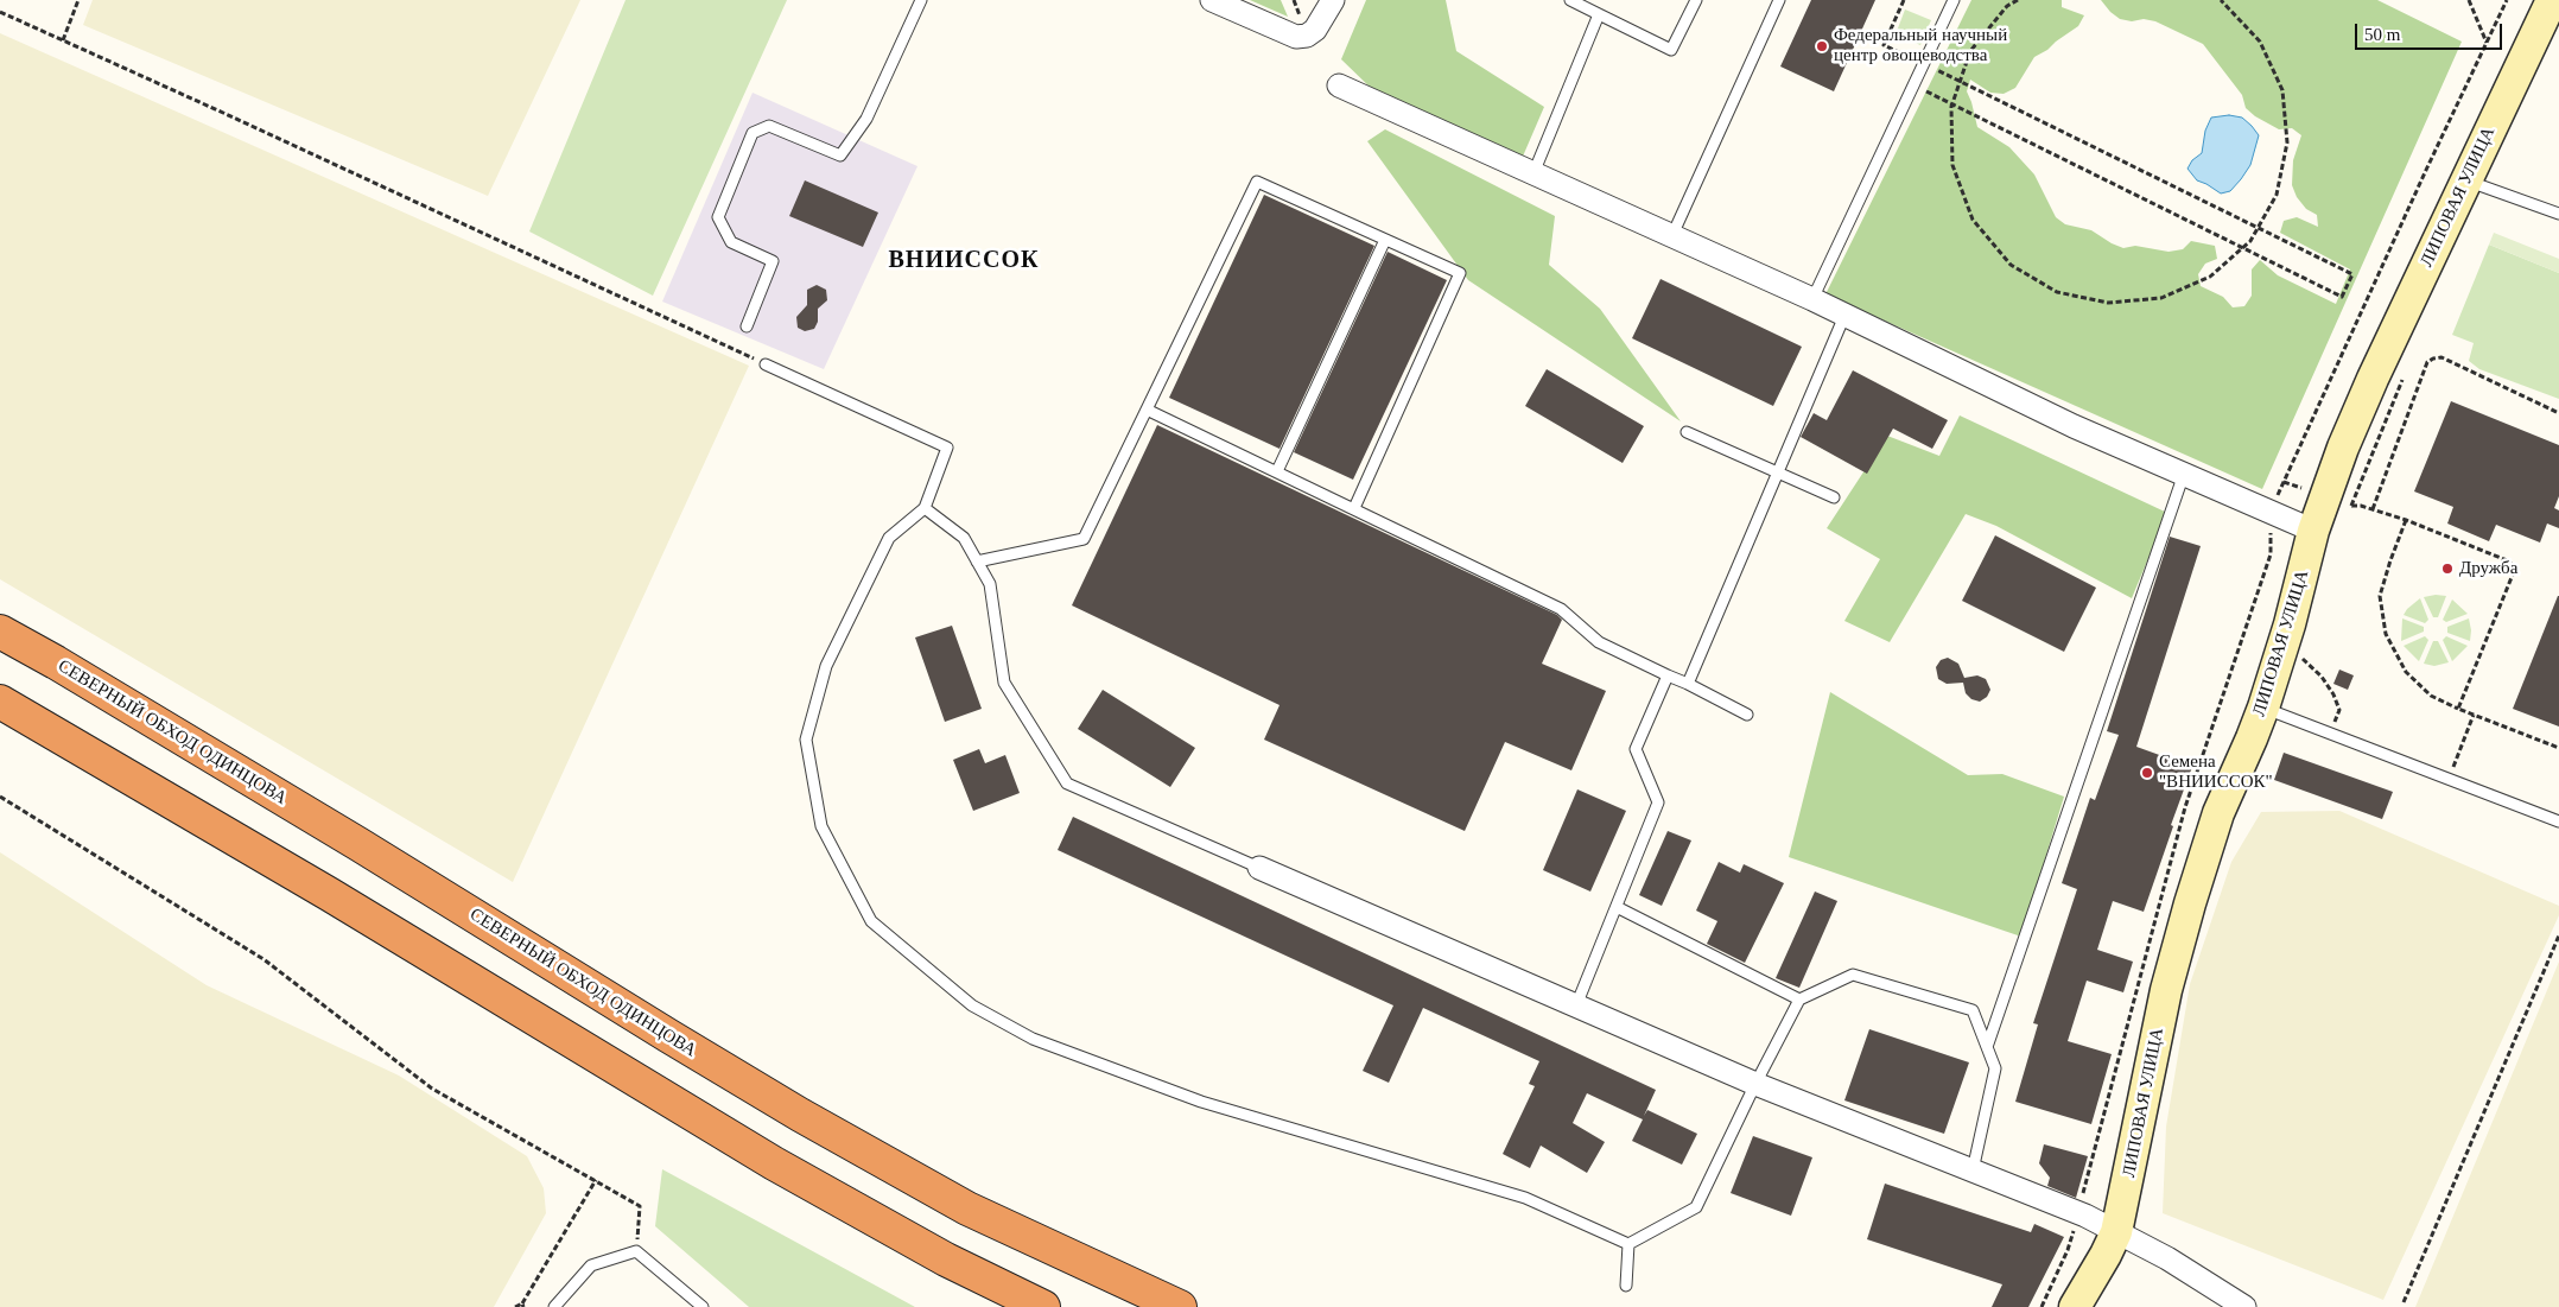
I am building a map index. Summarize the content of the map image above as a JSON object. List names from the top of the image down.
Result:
{
  "streets": {
    "highway": ["СЕВЕРНЫЙ ОБХОД ОДИНЦОВА"],
    "street": ["ЛИПОВАЯ УЛИЦА"]
  },
  "districts": ["ВНИИССОК"],
  "places": ["Федеральный научный центр овощеводства", "Дружба", "Семена \"ВНИИССОК\""],
  "scale_bar": "50 m"
}
